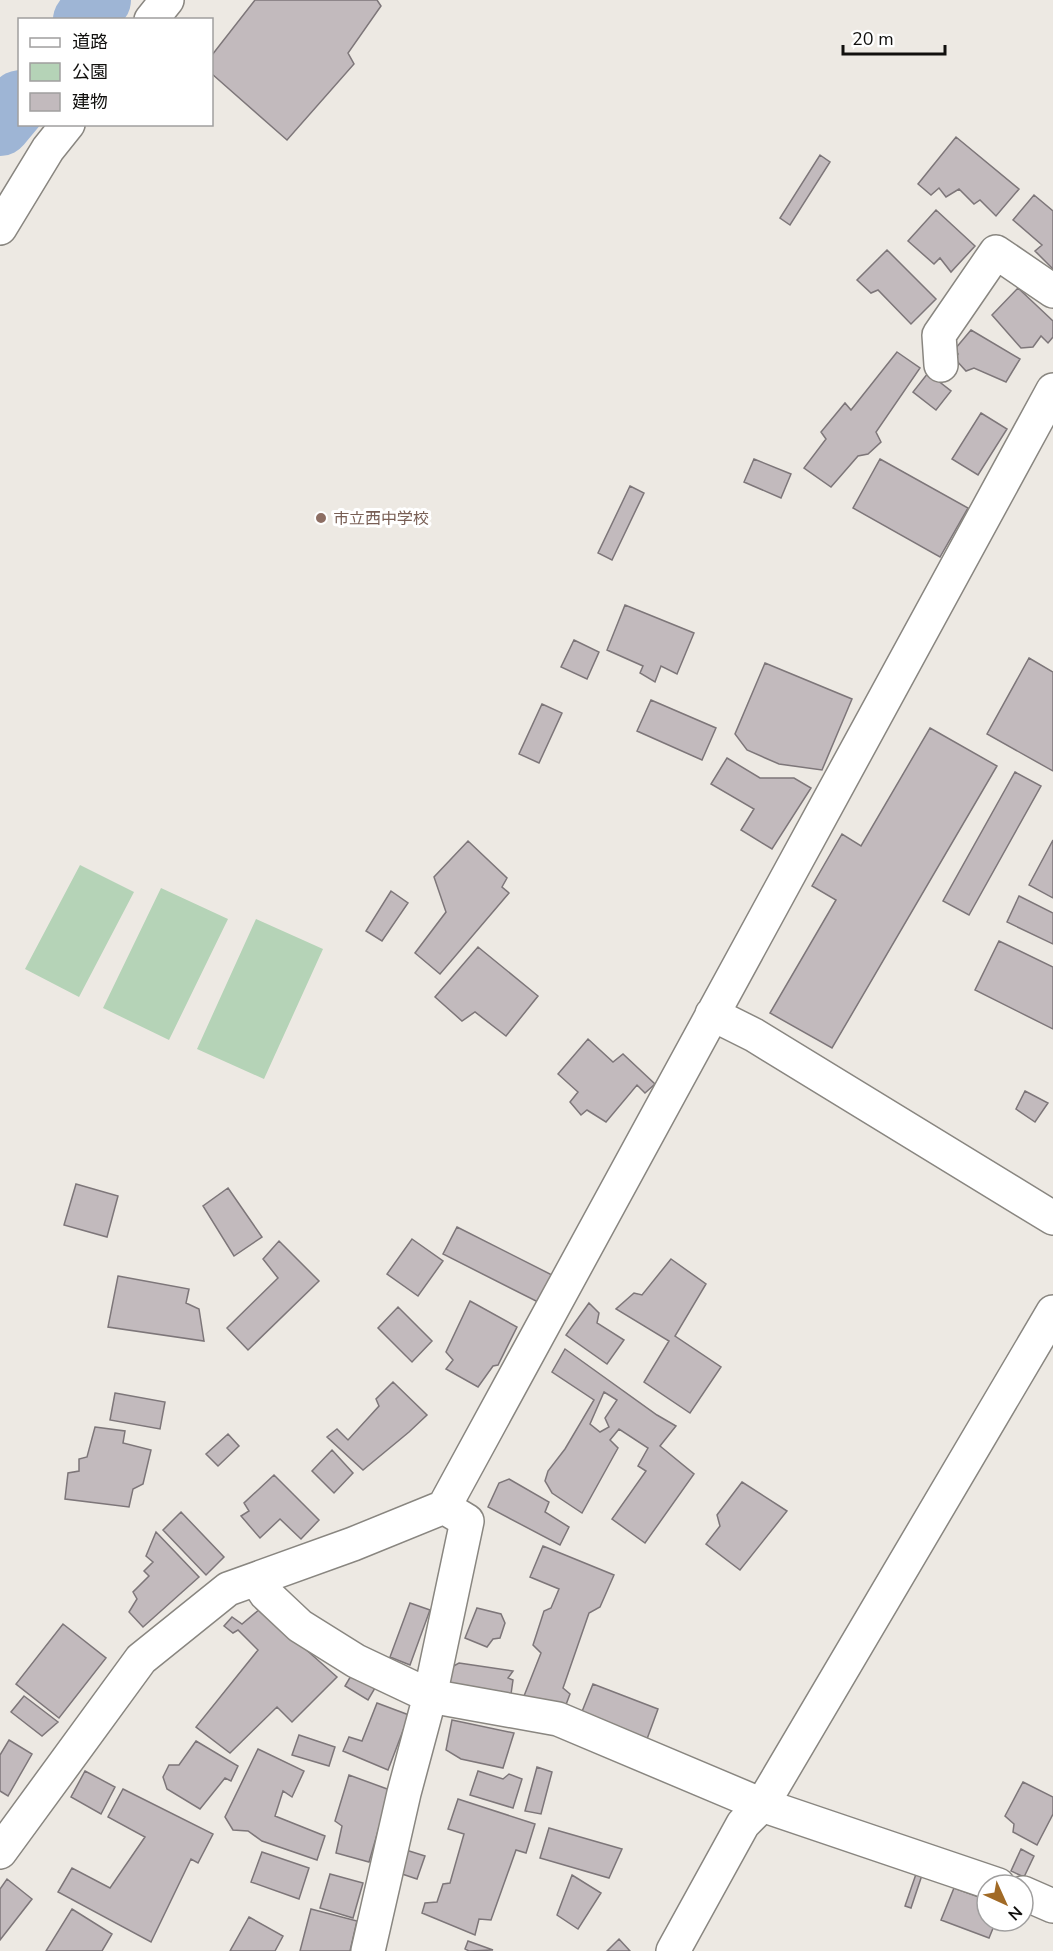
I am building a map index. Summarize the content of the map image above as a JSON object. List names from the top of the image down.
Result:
{
  "places": ["市立西中学校"],
  "legend": ["道路", "公園", "建物"],
  "scale_bar": "20 m",
  "north": "bottom right"
}
